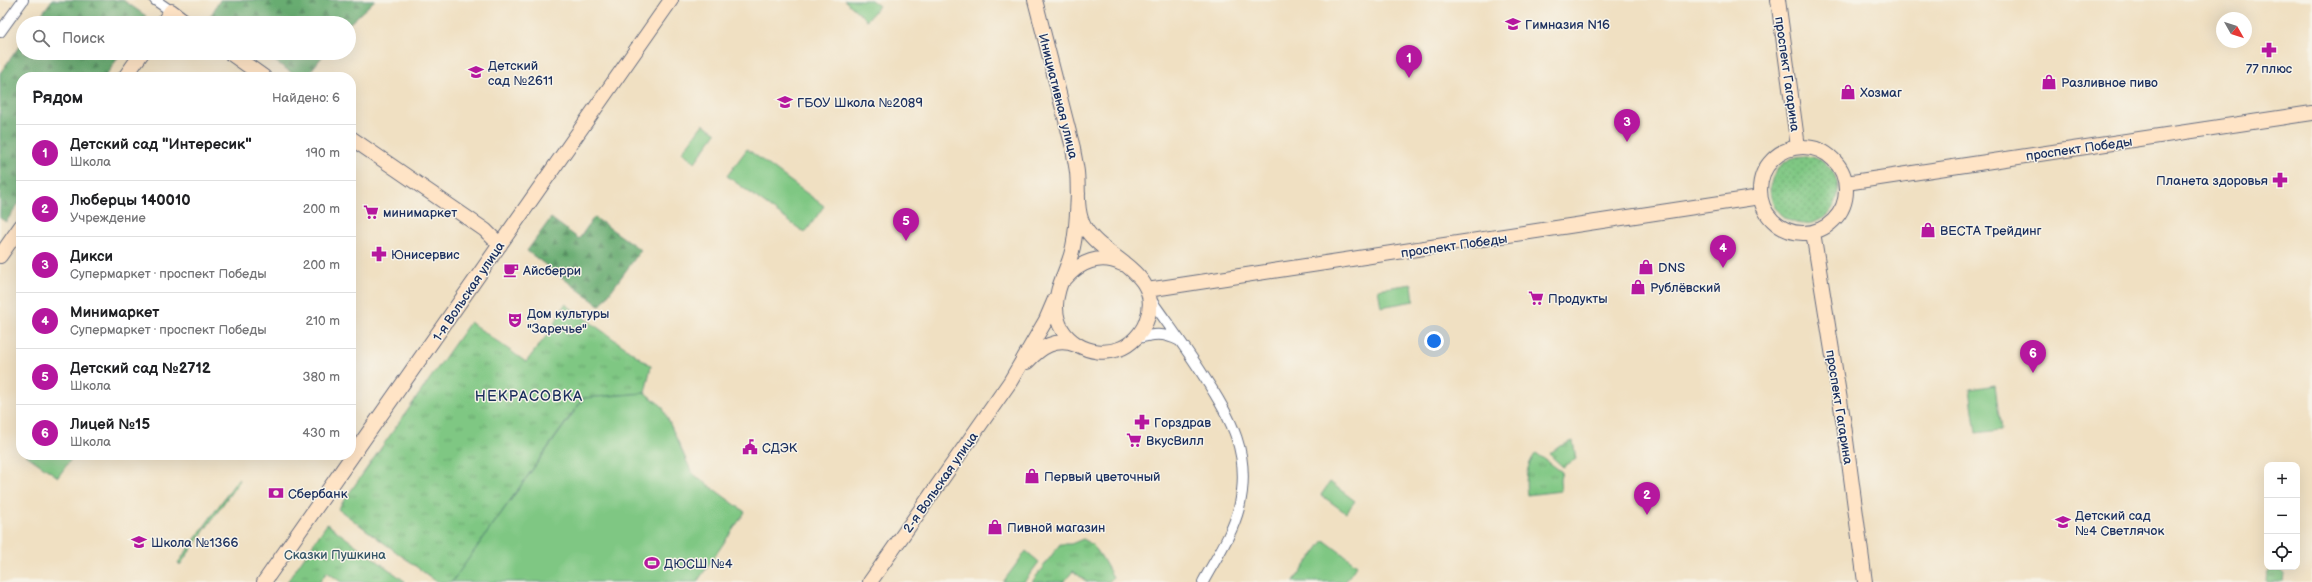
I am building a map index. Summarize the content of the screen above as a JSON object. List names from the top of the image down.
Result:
{
  "streets": {
    "street": [
      "проспект Гагарина",
      "Инициативная улица",
      "проспект Победы",
      "1-я Вольская улица",
      "2-я Вольская улица"
    ]
  },
  "crossings": [
    ["проспект Гагарина", "проспект Победы"],
    ["Инициативная улица", "проспект Победы"],
    ["Инициативная улица", "2-я Вольская улица"],
    ["проспект Победы", "2-я Вольская улица"]
  ],
  "districts": ["НЕКРАСОВКА"],
  "parks": ["Сказки Пушкина"],
  "places": {
    "school or university": [
      "Гимназия N16",
      "Детский сад №2611",
      "ГБОУ Школа №2089",
      "Детский сад №4 Светлячок",
      "Школа №1366"
    ],
    "pharmacy": [
      "77 плюс",
      "Планета здоровья",
      "Юнисервис",
      "Горздрав"
    ],
    "shop": [
      "Разливное пиво",
      "Хозмаг",
      "ВЕСТА Трейдинг",
      "DNS",
      "Рублёвский",
      "Первый цветочный",
      "Пивной магазин"
    ],
    "supermarket": ["минимаркет", "Продукты", "ВкусВилл"],
    "cafe": ["Айсберри"],
    "theatre": ["Дом культуры \"Заречье\""],
    "public building": ["СДЭК"],
    "bank": ["Сбербанк"],
    "sports": ["ДЮСШ №4"]
  },
  "north": "bottom right",
  "page": {
    "search": "Поиск",
    "pins": [
      "1",
      "3",
      "5",
      "4",
      "6",
      "2"
    ],
    "heading": ["Рядом", "Найдено: 6"],
    "list": [
      {
        "mark": "1",
        "name": "Детский сад \"Интересик\"",
        "note": "Школа",
        "value": "190 m"
      },
      {
        "mark": "2",
        "name": "Люберцы 140010",
        "note": "Учреждение",
        "value": "200 m"
      },
      {
        "mark": "3",
        "name": "Дикси",
        "note": "Супермаркет · проспект Победы",
        "value": "200 m"
      },
      {
        "mark": "4",
        "name": "Минимаркет",
        "note": "Супермаркет · проспект Победы",
        "value": "210 m"
      },
      {
        "mark": "5",
        "name": "Детский сад №2712",
        "note": "Школа",
        "value": "380 m"
      },
      {
        "mark": "6",
        "name": "Лицей №15",
        "note": "Школа",
        "value": "430 m"
      }
    ],
    "map_buttons": ["+", "−"]
  }
}
